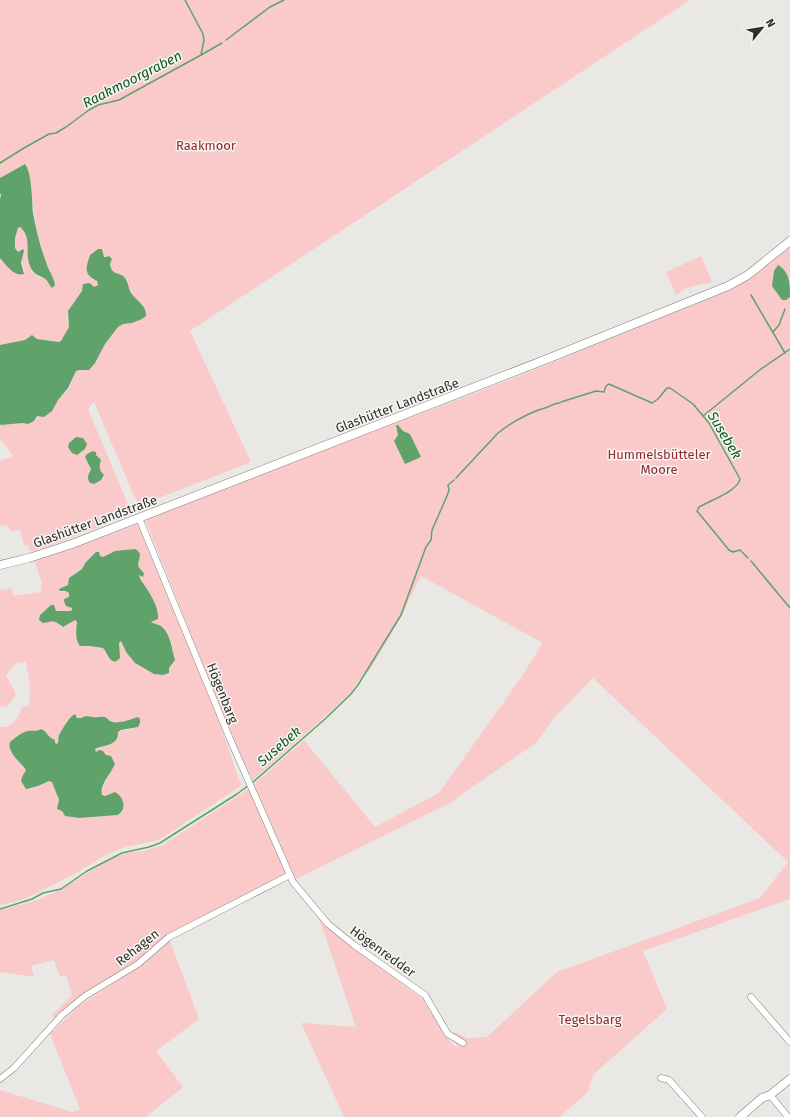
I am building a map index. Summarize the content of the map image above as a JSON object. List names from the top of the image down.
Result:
{
  "streets": {
    "street": [
      "Glashütter Landstraße",
      "Högenbarg",
      "Rehagen",
      "Högenredder"
    ]
  },
  "crossings": [
    ["Glashütter Landstraße", "Högenbarg"],
    ["Högenbarg", "Rehagen"],
    ["Högenbarg", "Högenredder"],
    ["Rehagen", "Högenredder"]
  ],
  "water": ["Raakmoorgraben", "Susebek"],
  "parks": ["Raakmoor", "Hummelsbütteler Moore", "Tegelsbarg"],
  "north": "top right"
}
